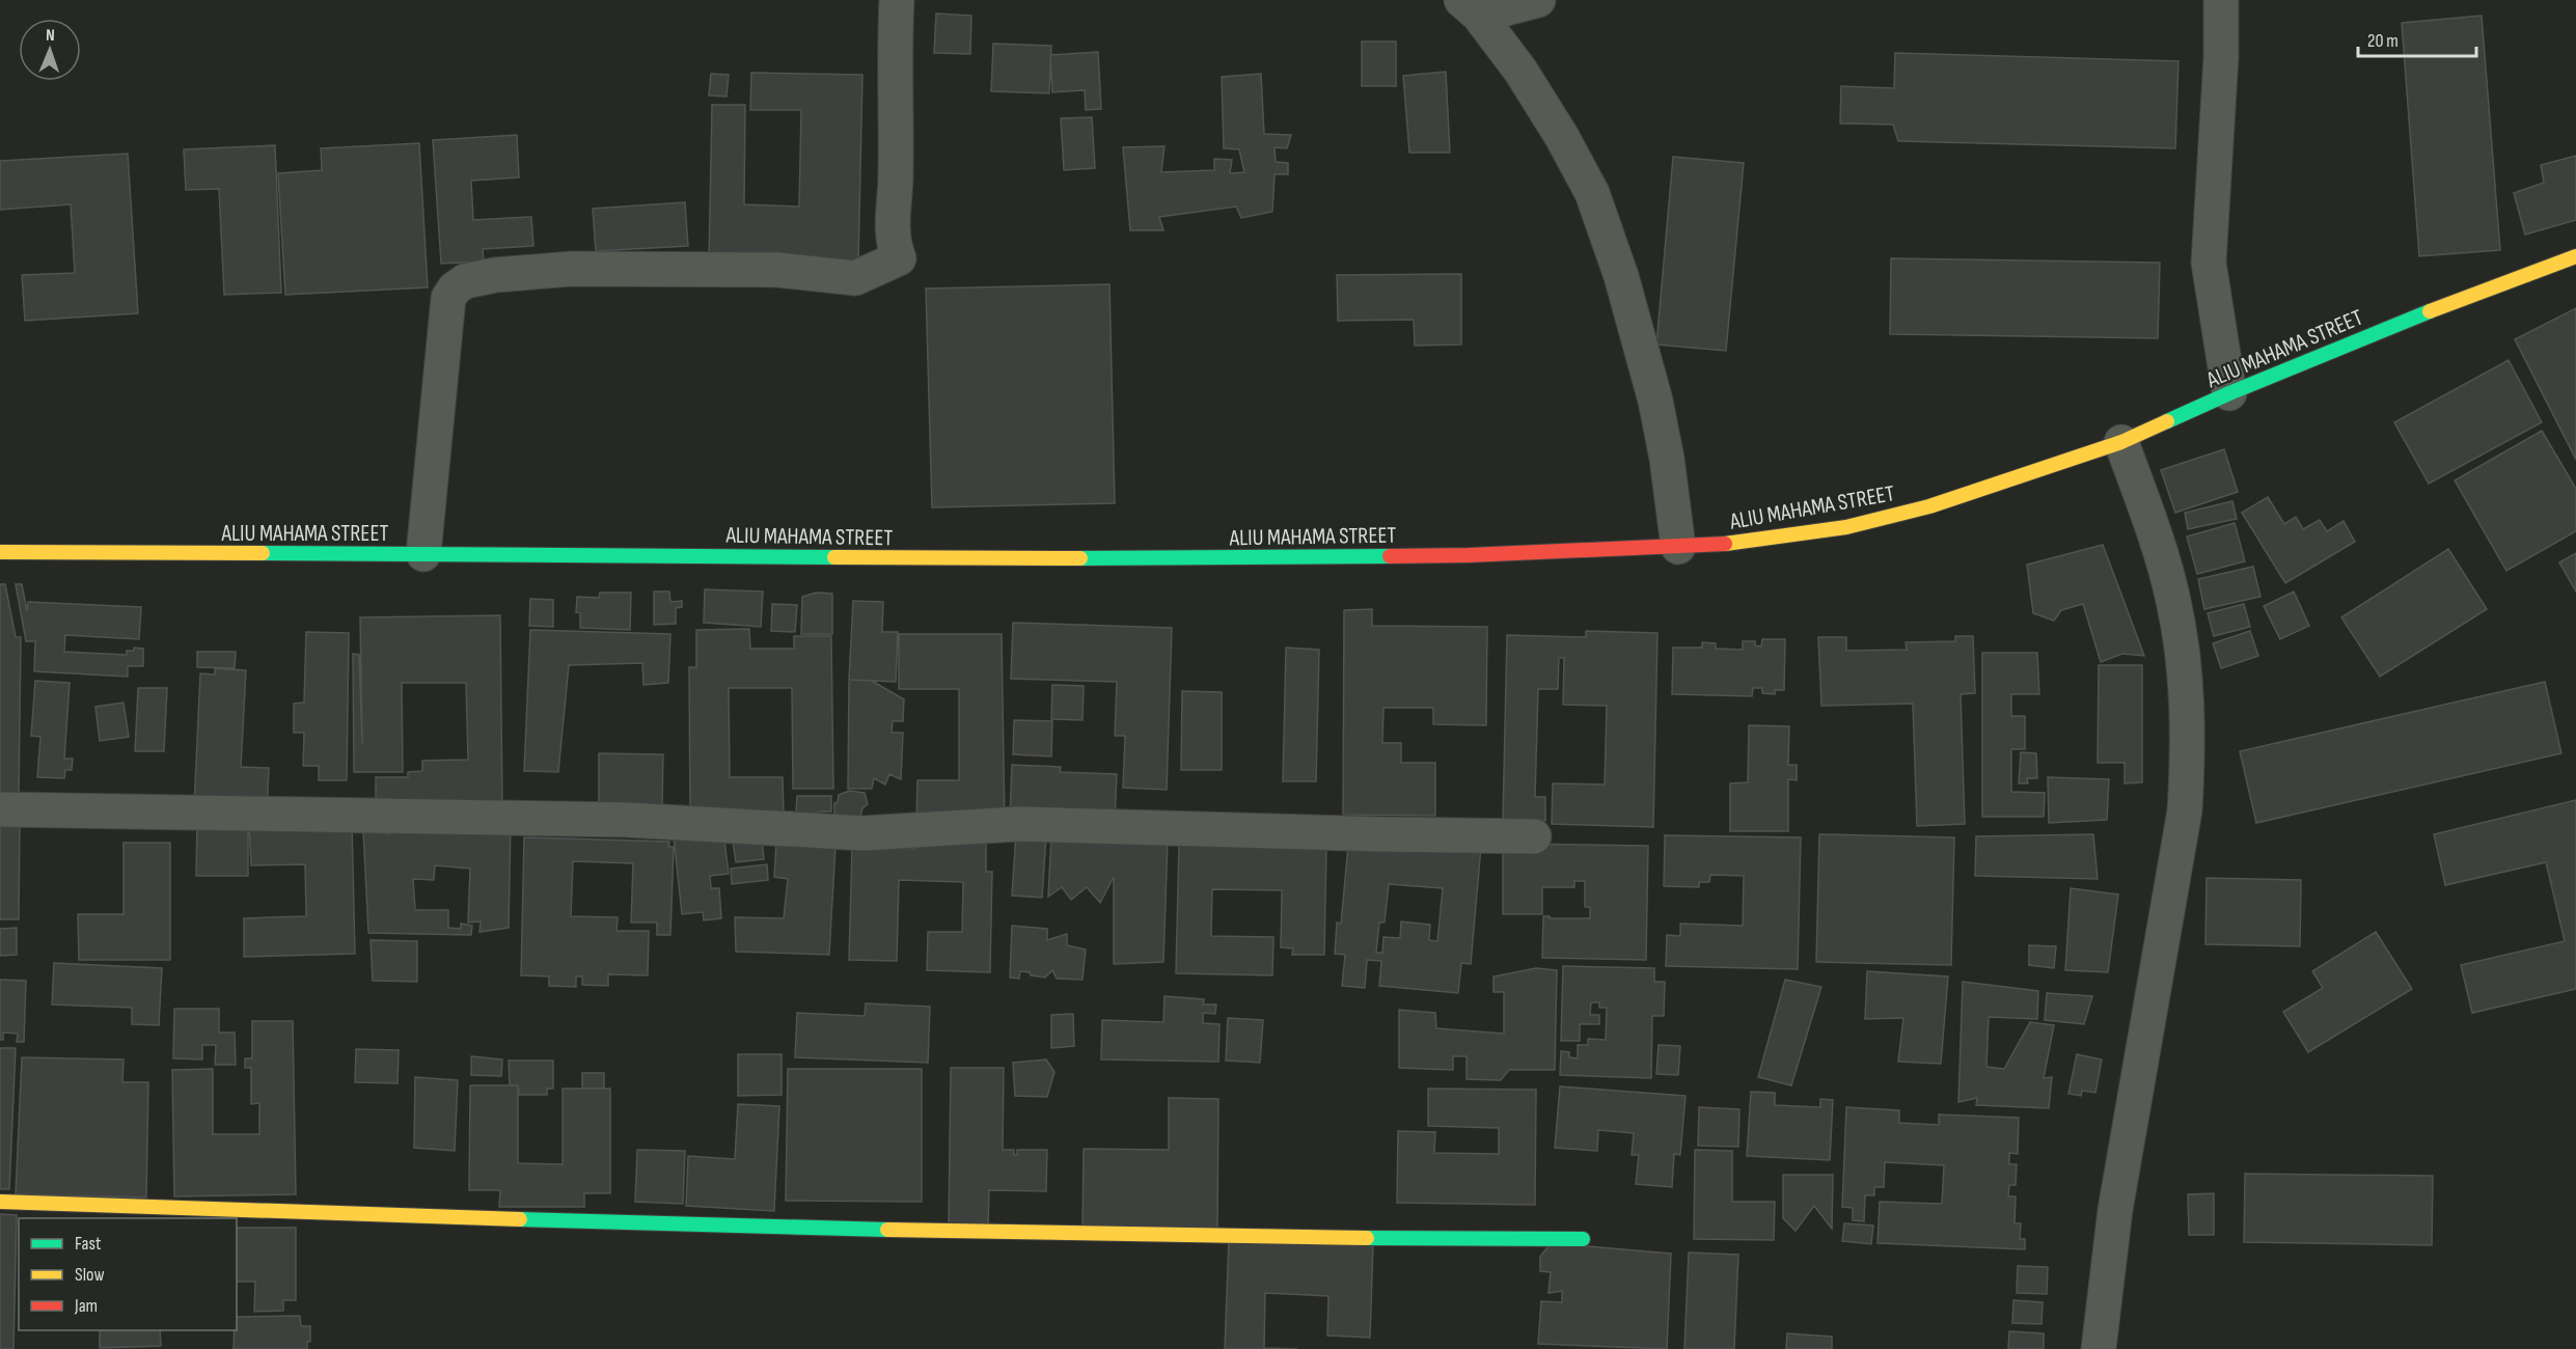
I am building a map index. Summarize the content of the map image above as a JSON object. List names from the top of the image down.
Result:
{
  "streets": {
    "street": ["ALIU MAHAMA STREET"]
  },
  "legend": ["Fast", "Slow", "Jam"],
  "scale_bar": "20 m",
  "north": "top"
}
